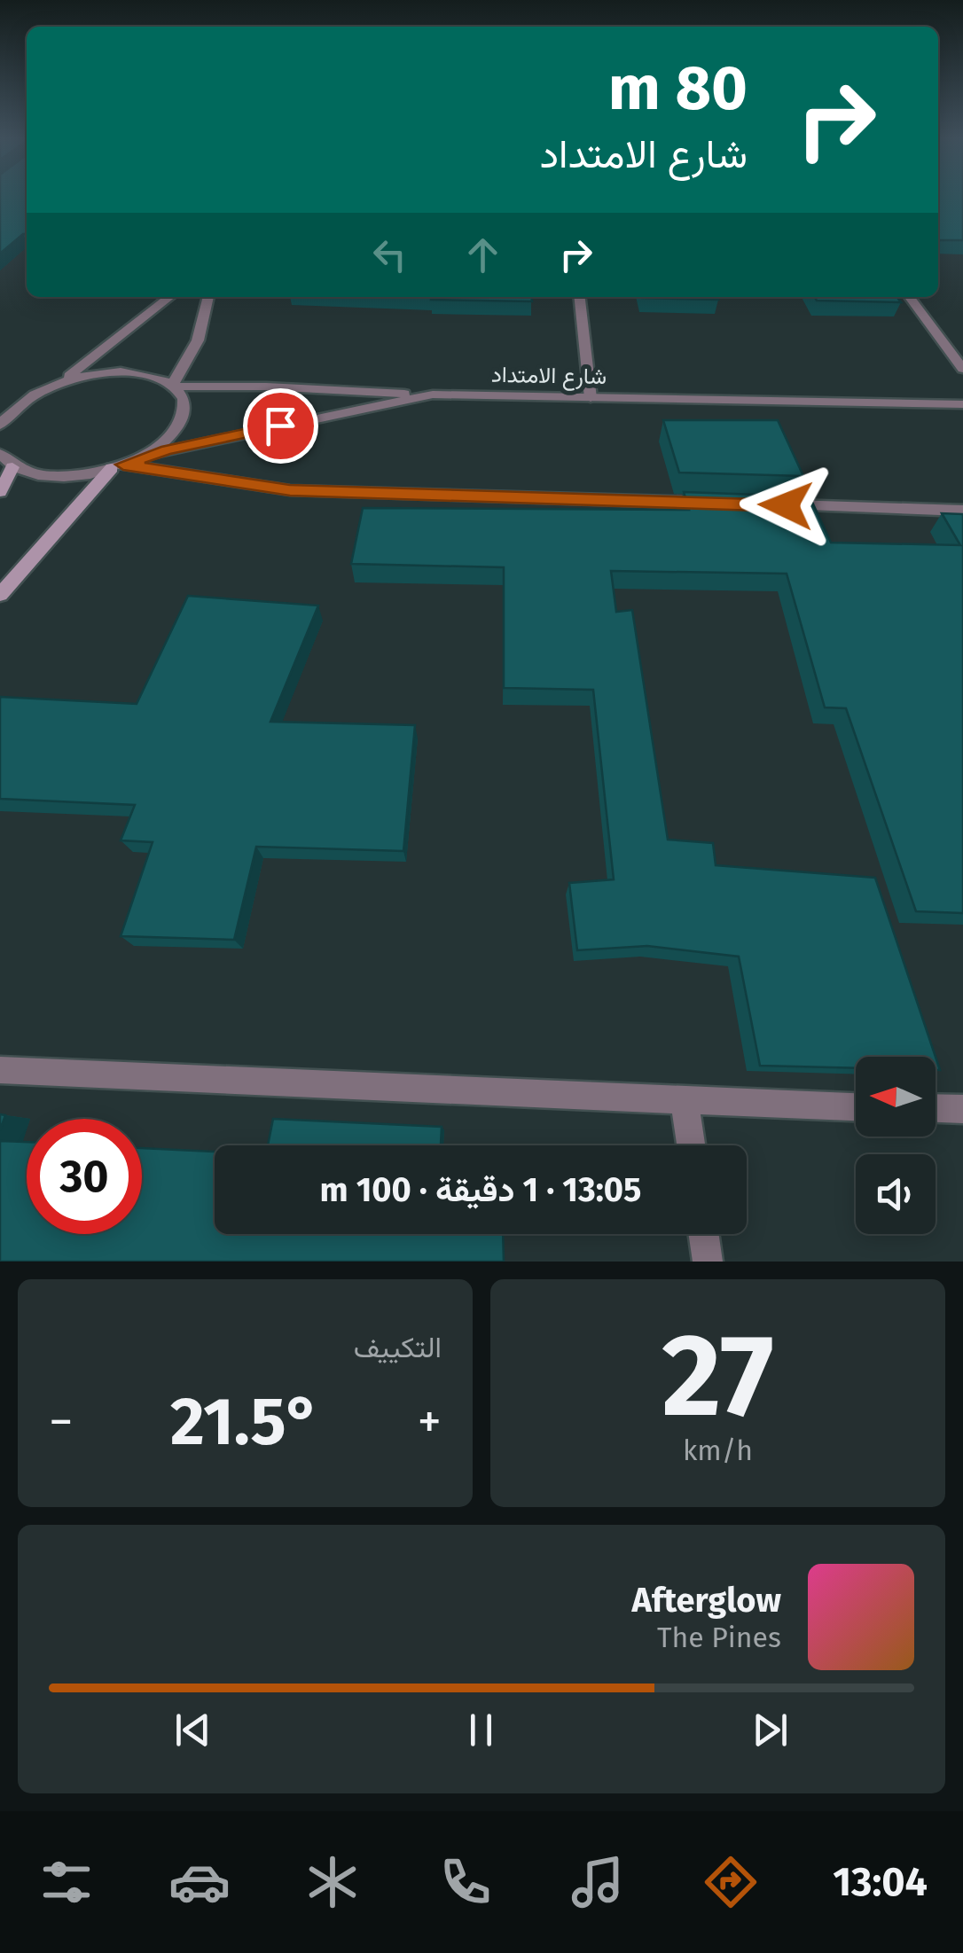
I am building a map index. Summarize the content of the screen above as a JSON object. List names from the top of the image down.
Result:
{
  "streets": {
    "street": ["شارع الامتداد"]
  },
  "north": "left",
  "page": {
    "turn": ["80 m", "شارع الامتداد"],
    "limit": "30",
    "trip": "13:05 · 1 دقيقة · 100 m",
    "tile": [
      ["27", "km/h"],
      "التكييف"
    ],
    "heat": ["−", "21.5°", "+"],
    "song": ["Afterglow", "The Pines"],
    "tabs": "13:04"
  }
}
